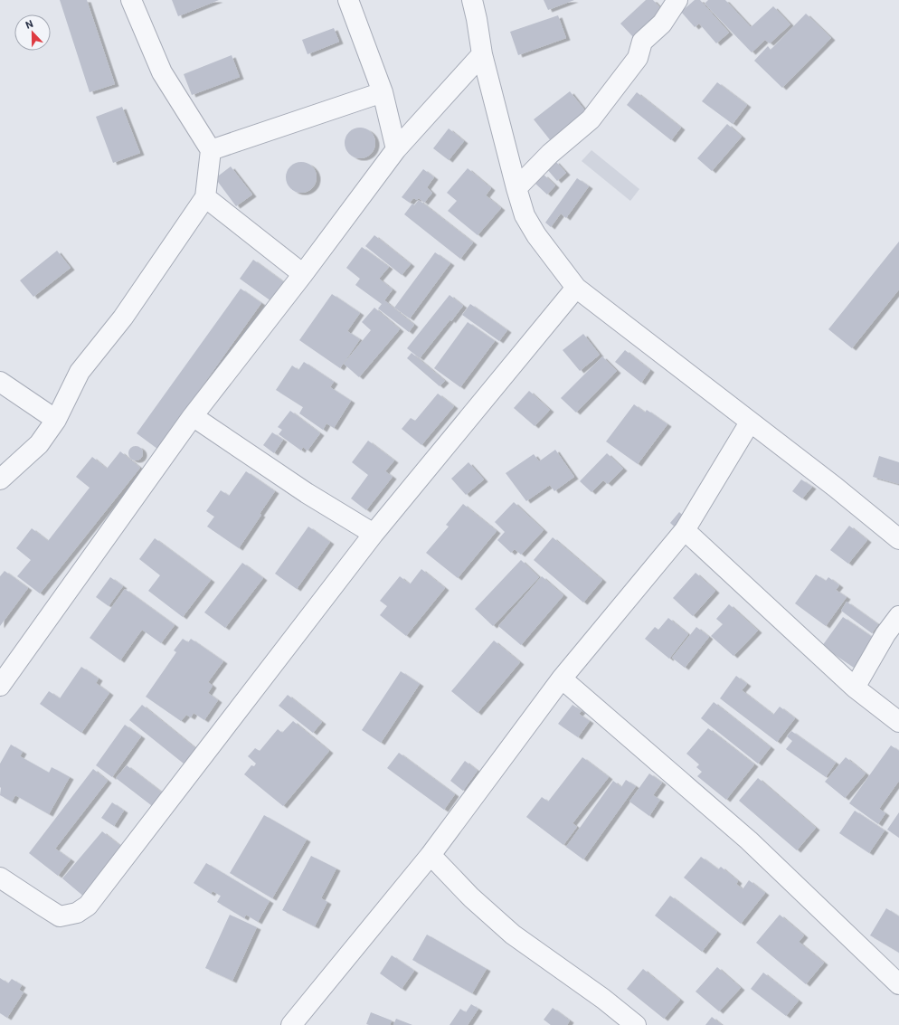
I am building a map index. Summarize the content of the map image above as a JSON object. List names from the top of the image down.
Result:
{
  "north": "top"
}
